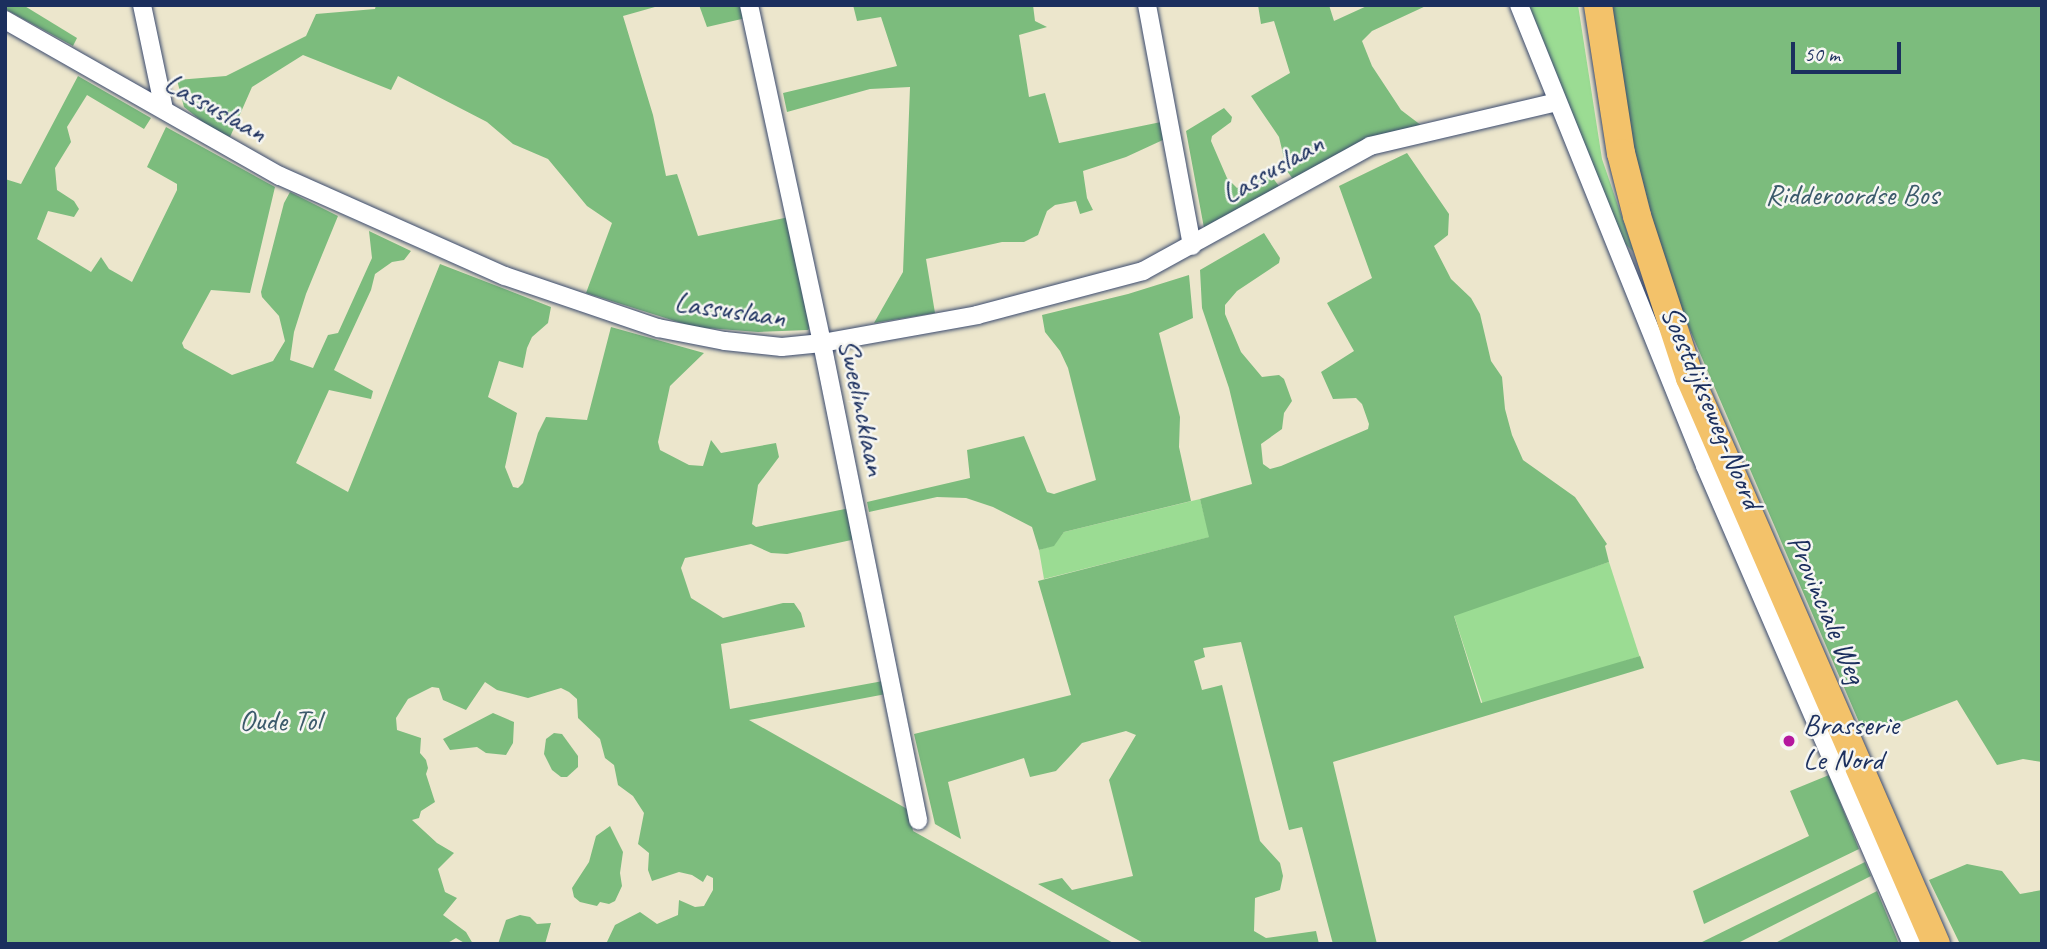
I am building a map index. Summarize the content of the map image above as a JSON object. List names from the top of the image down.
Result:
{
  "streets": {
    "main road": ["Provinciale Weg"],
    "street": ["Lassuslaan", "Sweelincklaan", "Soestdijkseweg-Noord"]
  },
  "crossings": [
    ["Lassuslaan", "Sweelincklaan"],
    ["Lassuslaan", "Soestdijkseweg-Noord"]
  ],
  "parks": ["Ridderoordse Bos", "Oude Tol"],
  "places": ["Brasserie Le Nord"],
  "scale_bar": "50 m"
}
